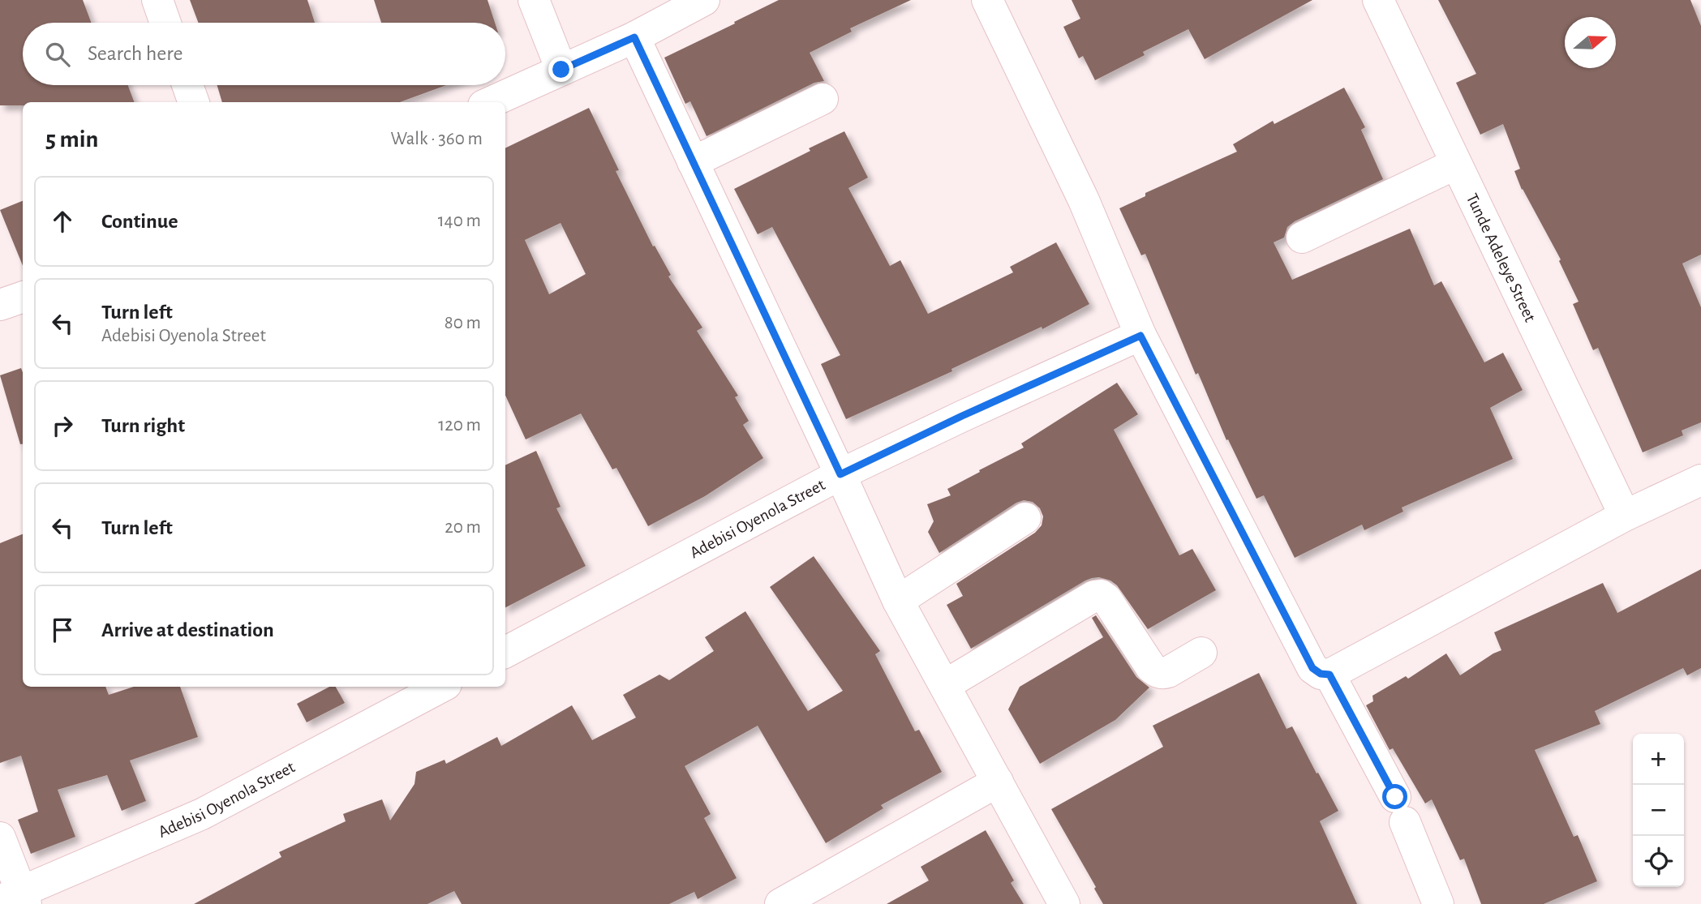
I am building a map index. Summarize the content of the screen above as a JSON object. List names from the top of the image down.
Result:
{
  "streets": {
    "street": ["Tunde Adeleye Street", "Adebisi Oyenola Street"]
  },
  "north": "right",
  "page": {
    "search": "Search here",
    "heading": ["5 min", "Walk · 360 m"],
    "list": [
      ["Continue", "140 m"],
      ["Turn left", "Adebisi Oyenola Street", "80 m"],
      ["Turn right", "120 m"],
      ["Turn left", "20 m"],
      "Arrive at destination"
    ],
    "map_buttons": ["+", "−"]
  }
}
